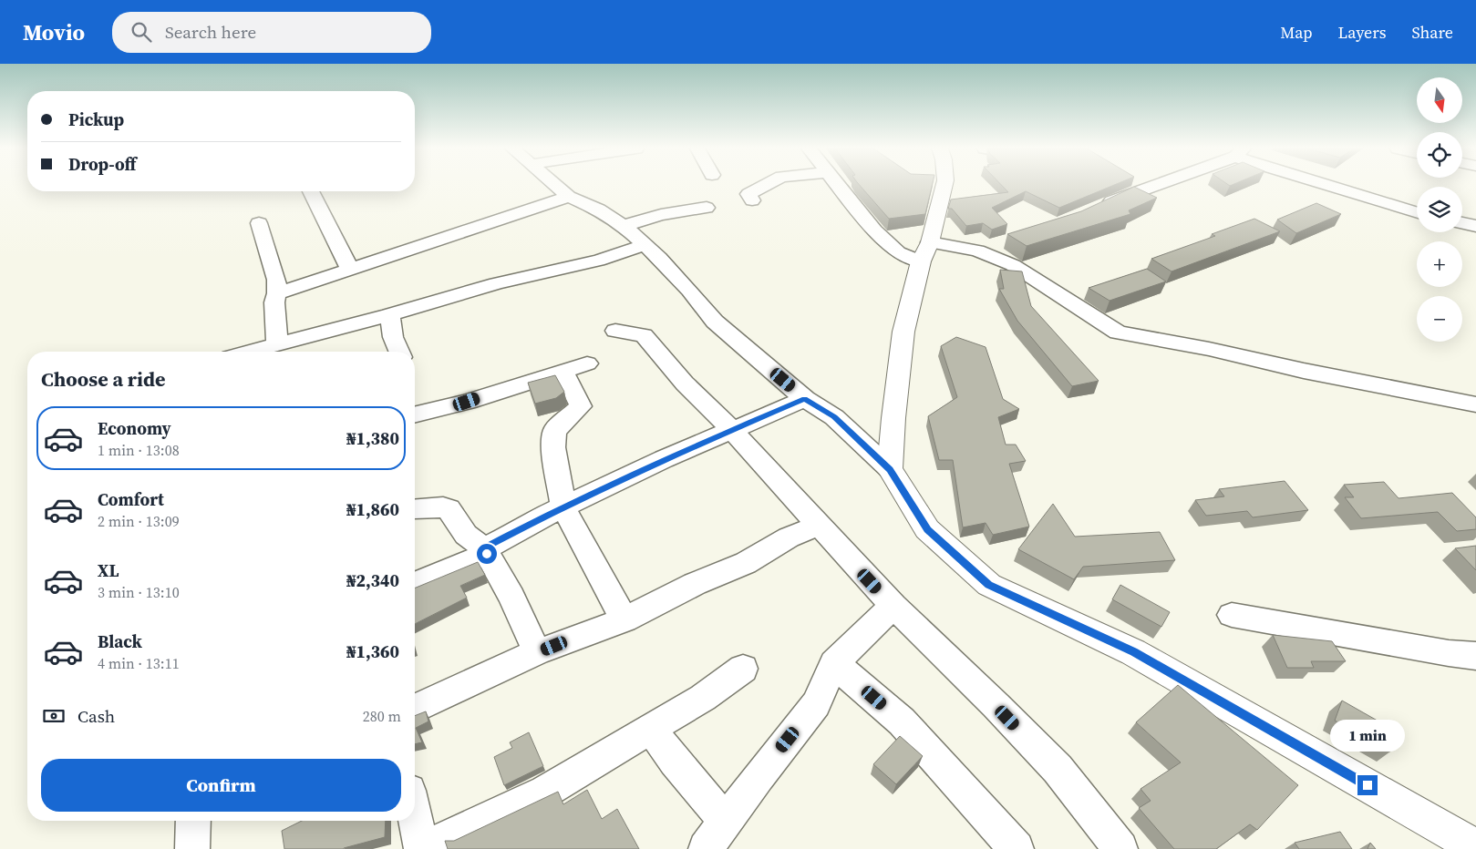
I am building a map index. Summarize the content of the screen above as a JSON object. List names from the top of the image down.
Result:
{
  "north": "bottom",
  "page": {
    "header": "Movio",
    "search": "Search here",
    "nav": ["Map", "Layers", "Share"],
    "map_buttons": ["+", "−"],
    "banner": ["Pickup", "Drop-off"],
    "heading": "Choose a ride",
    "list": [
      {
        "name": "Economy",
        "note": "1 min · 13:08",
        "value": "₦1,380"
      },
      {
        "name": "Comfort",
        "note": "2 min · 13:09",
        "value": "₦1,860"
      },
      {
        "name": "XL",
        "note": "3 min · 13:10",
        "value": "₦2,340"
      },
      {
        "name": "Black",
        "note": "4 min · 13:11",
        "value": "₦1,360"
      }
    ],
    "pay": ["Cash", "280 m"],
    "bubble": "1 min",
    "buttons": "Confirm"
  }
}
